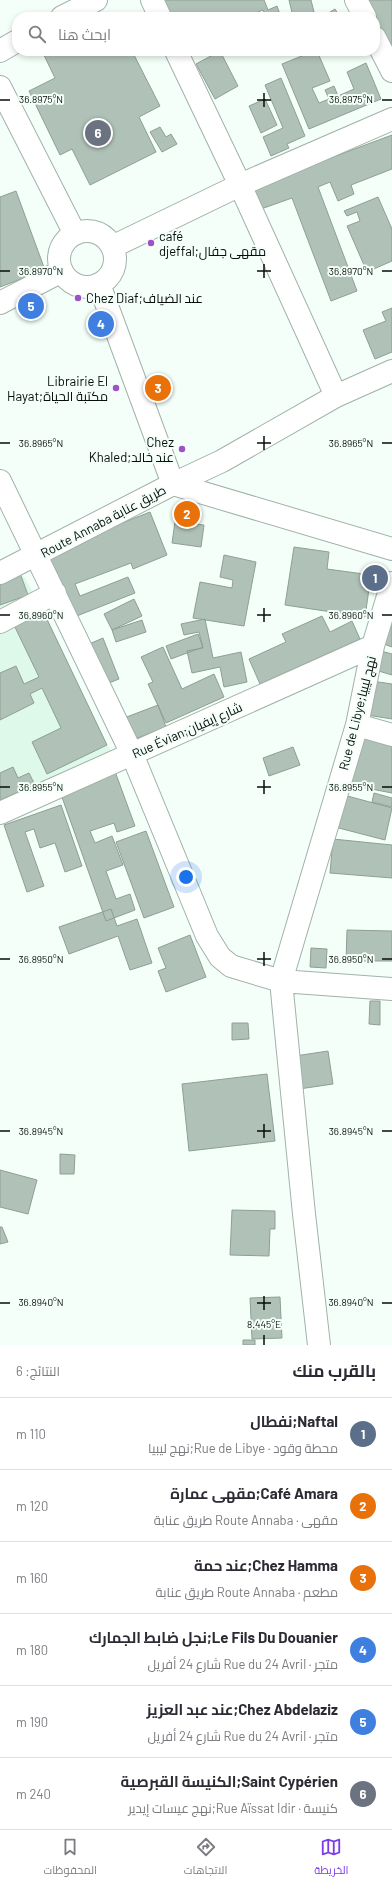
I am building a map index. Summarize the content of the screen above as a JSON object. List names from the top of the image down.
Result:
{
  "streets": {
    "street": ["Route Annaba طريق عنابة", "Rue de Libye;نهج ليبيا", "Rue Évian;شارع إيفيان"]
  },
  "crossings": [
    ["Rue de Libye;نهج ليبيا", "Rue Évian;شارع إيفيان"]
  ],
  "places": [
    "café djeffal;مقهى جفال",
    "Chez Diaf;عند الضياف",
    "Librairie El Hayat;مكتبة الحياة",
    "Chez Khaled;عند خالد"
  ],
  "page": {
    "search": "ابحث هنا",
    "pins": [
      "6",
      "5",
      "4",
      "3",
      "2",
      "1"
    ],
    "heading": ["بالقرب منك", "النتائج: 6"],
    "list": [
      {
        "mark": "1",
        "name": "Naftal;نفطال",
        "note": "محطة وقود · Rue de Libye;نهج ليبيا",
        "value": "110 m"
      },
      {
        "mark": "2",
        "name": "Café Amara;مقهى عمارة",
        "note": "مقهى · Route Annaba طريق عنابة",
        "value": "120 m"
      },
      {
        "mark": "3",
        "name": "Chez Hamma;عند حمة",
        "note": "مطعم · Route Annaba طريق عنابة",
        "value": "160 m"
      },
      {
        "mark": "4",
        "name": "Le Fils Du Douanier;نجل ضابط الجمارك",
        "note": "متجر · Rue du 24 Avril شارع 24 أفريل",
        "value": "180 m"
      },
      {
        "mark": "5",
        "name": "Chez Abdelaziz;عند عبد العزيز",
        "note": "متجر · Rue du 24 Avril شارع 24 أفريل",
        "value": "190 m"
      },
      {
        "mark": "6",
        "name": "Saint Cypérien;الكنيسة القبرصية",
        "note": "كنيسة · Rue Aïssat Idir;نهج عيسات إيدير",
        "value": "240 m"
      }
    ],
    "nav": ["الخريطة", "الاتجاهات", "المحفوظات"]
  },
  "coordinates": [
    "36.8975°N",
    "36.8970°N",
    "36.8965°N",
    "36.8960°N",
    "36.8955°N",
    "36.8950°N",
    "36.8945°N",
    "36.8940°N",
    "8.445°E"
  ]
}
